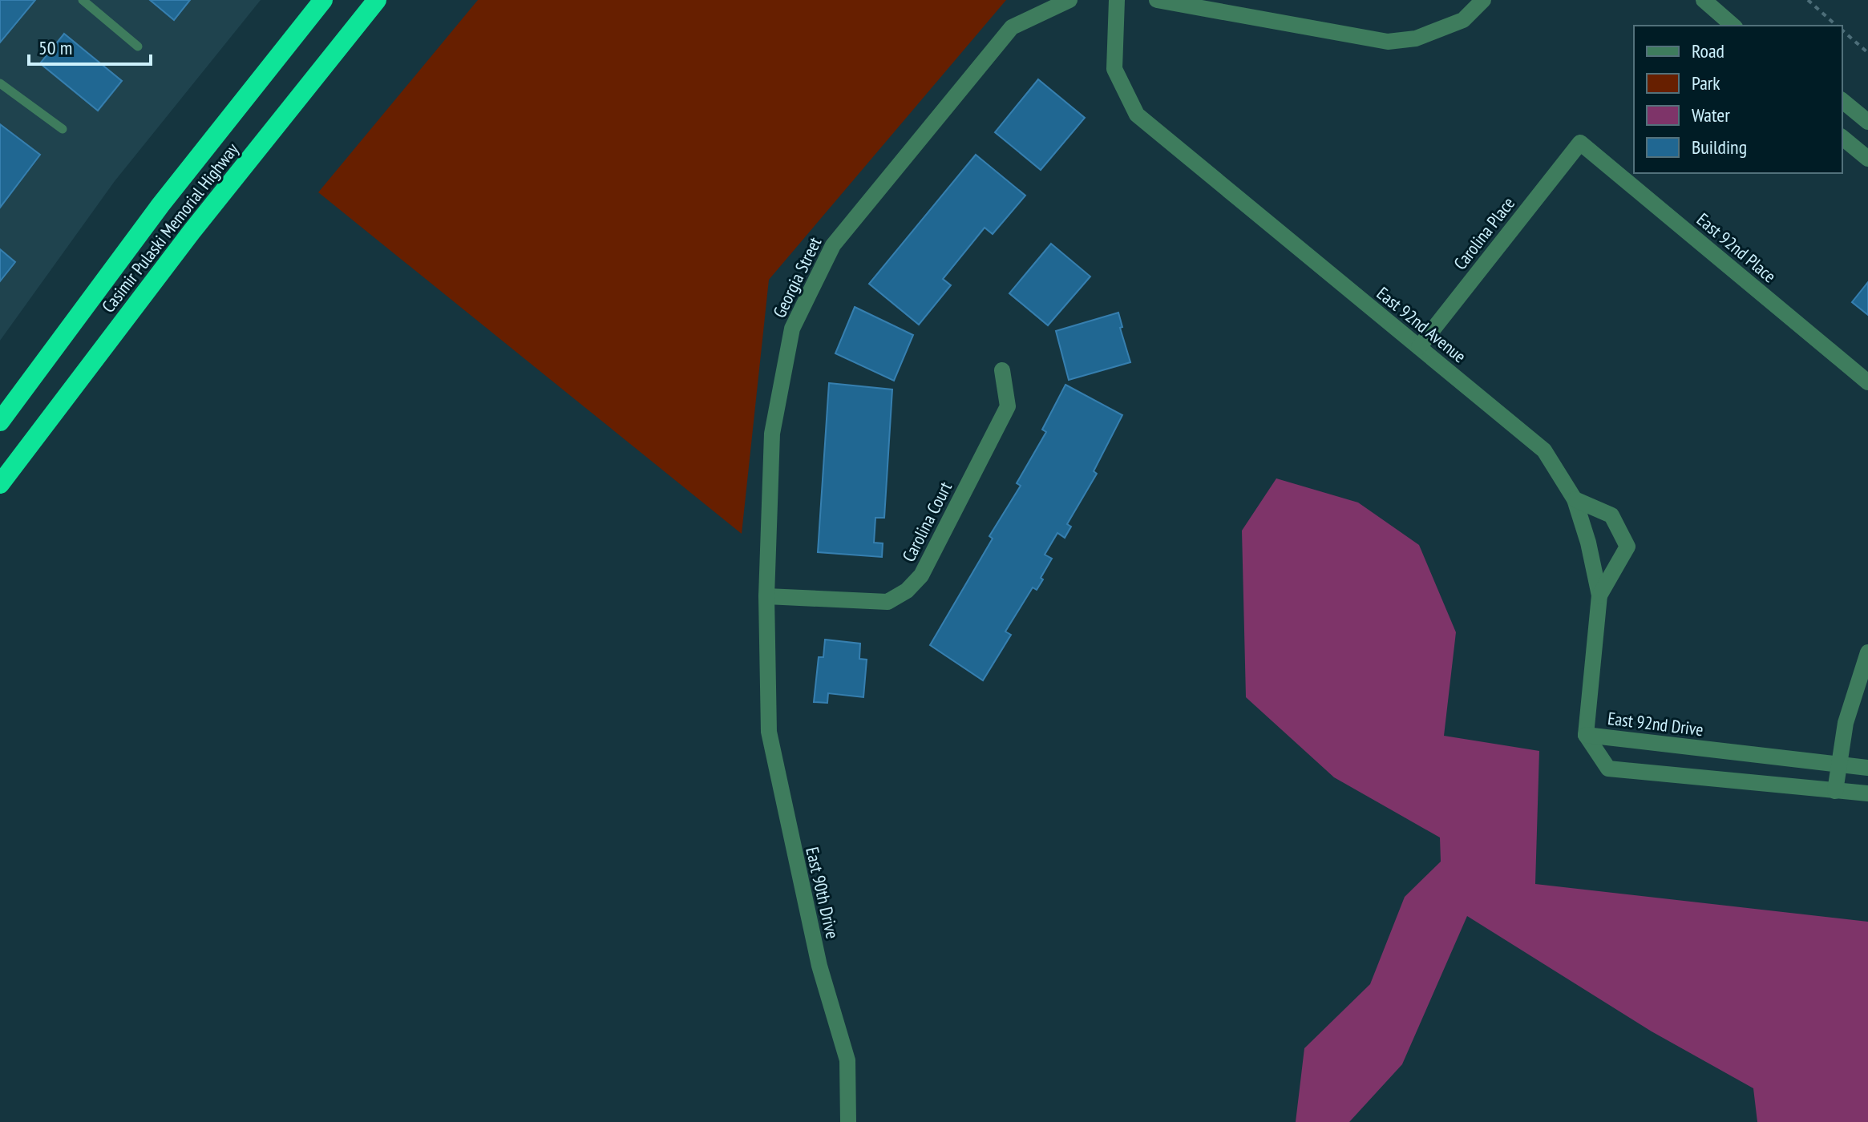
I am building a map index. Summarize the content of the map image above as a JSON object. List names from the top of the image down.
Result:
{
  "streets": {
    "highway": ["Casimir Pulaski Memorial Highway"],
    "street": [
      "Carolina Place",
      "East 92nd Place",
      "Georgia Street",
      "East 92nd Avenue",
      "Carolina Court",
      "East 92nd Drive",
      "East 90th Drive"
    ]
  },
  "crossings": [
    ["Carolina Place", "East 92nd Place"],
    ["Carolina Place", "East 92nd Avenue"],
    ["Georgia Street", "Carolina Court"],
    ["Georgia Street", "East 90th Drive"],
    ["East 92nd Avenue", "East 92nd Drive"]
  ],
  "legend": [
    "Road",
    "Park",
    "Water",
    "Building"
  ],
  "scale_bar": "50 m"
}
